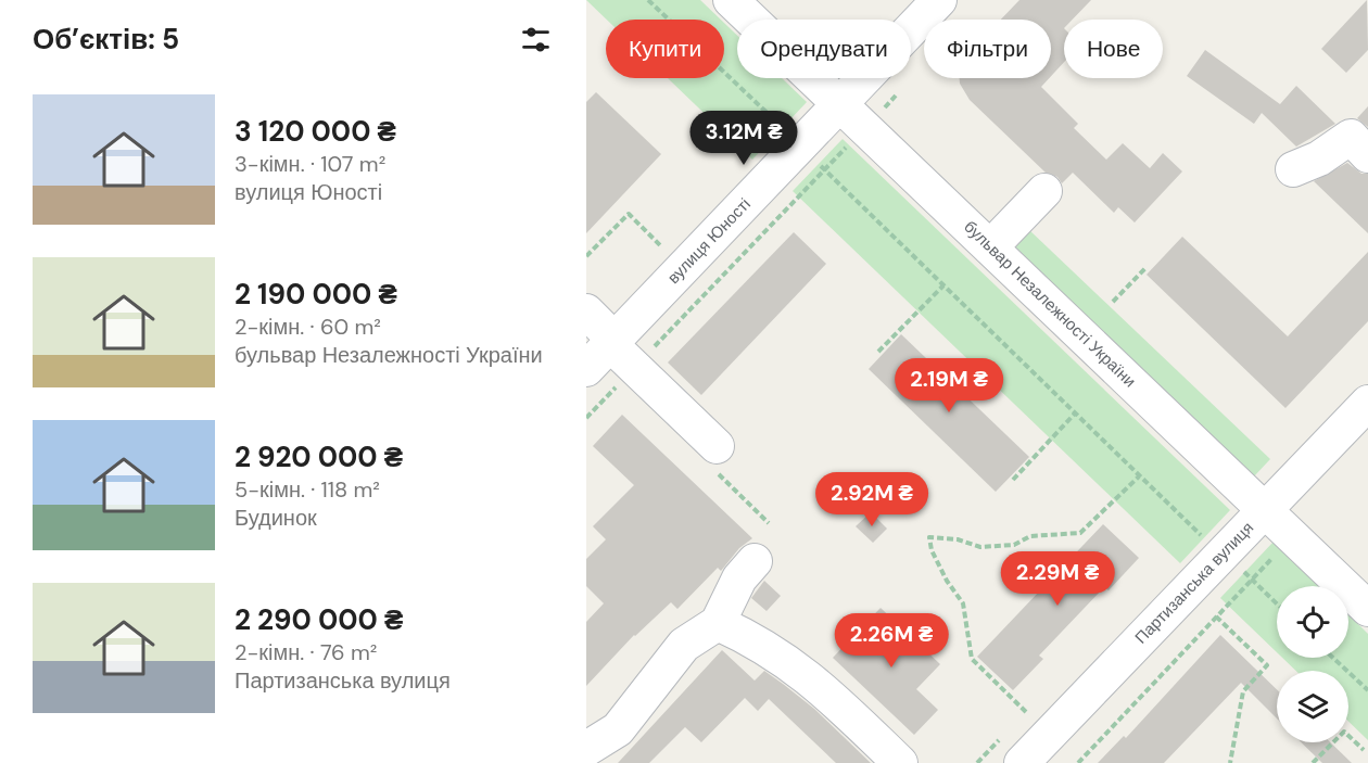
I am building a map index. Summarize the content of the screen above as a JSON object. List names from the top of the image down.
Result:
{
  "streets": {
    "street": ["вулиця Юності", "бульвар Незалежності України", "Партизанська вулиця"]
  },
  "crossings": [
    ["вулиця Юності", "бульвар Незалежності України"],
    ["бульвар Незалежності України", "Партизанська вулиця"]
  ],
  "page": {
    "heading": "Об’єктів: 5",
    "chip": [
      "Купити",
      "Орендувати",
      "Фільтри",
      "Нове"
    ],
    "list": [
      {
        "name": "3 120 000 ₴",
        "note": "3-кімн. · 107 m² · вулиця Юності"
      },
      {
        "name": "2 190 000 ₴",
        "note": "2-кімн. · 60 m² · бульвар Незалежності України"
      },
      {
        "name": "2 920 000 ₴",
        "note": "5-кімн. · 118 m² · Будинок"
      },
      {
        "name": "2 290 000 ₴",
        "note": "2-кімн. · 76 m² · Партизанська вулиця"
      }
    ],
    "price": [
      "3.12M ₴",
      "2.19M ₴",
      "2.92M ₴",
      "2.29M ₴",
      "2.26M ₴"
    ]
  }
}
